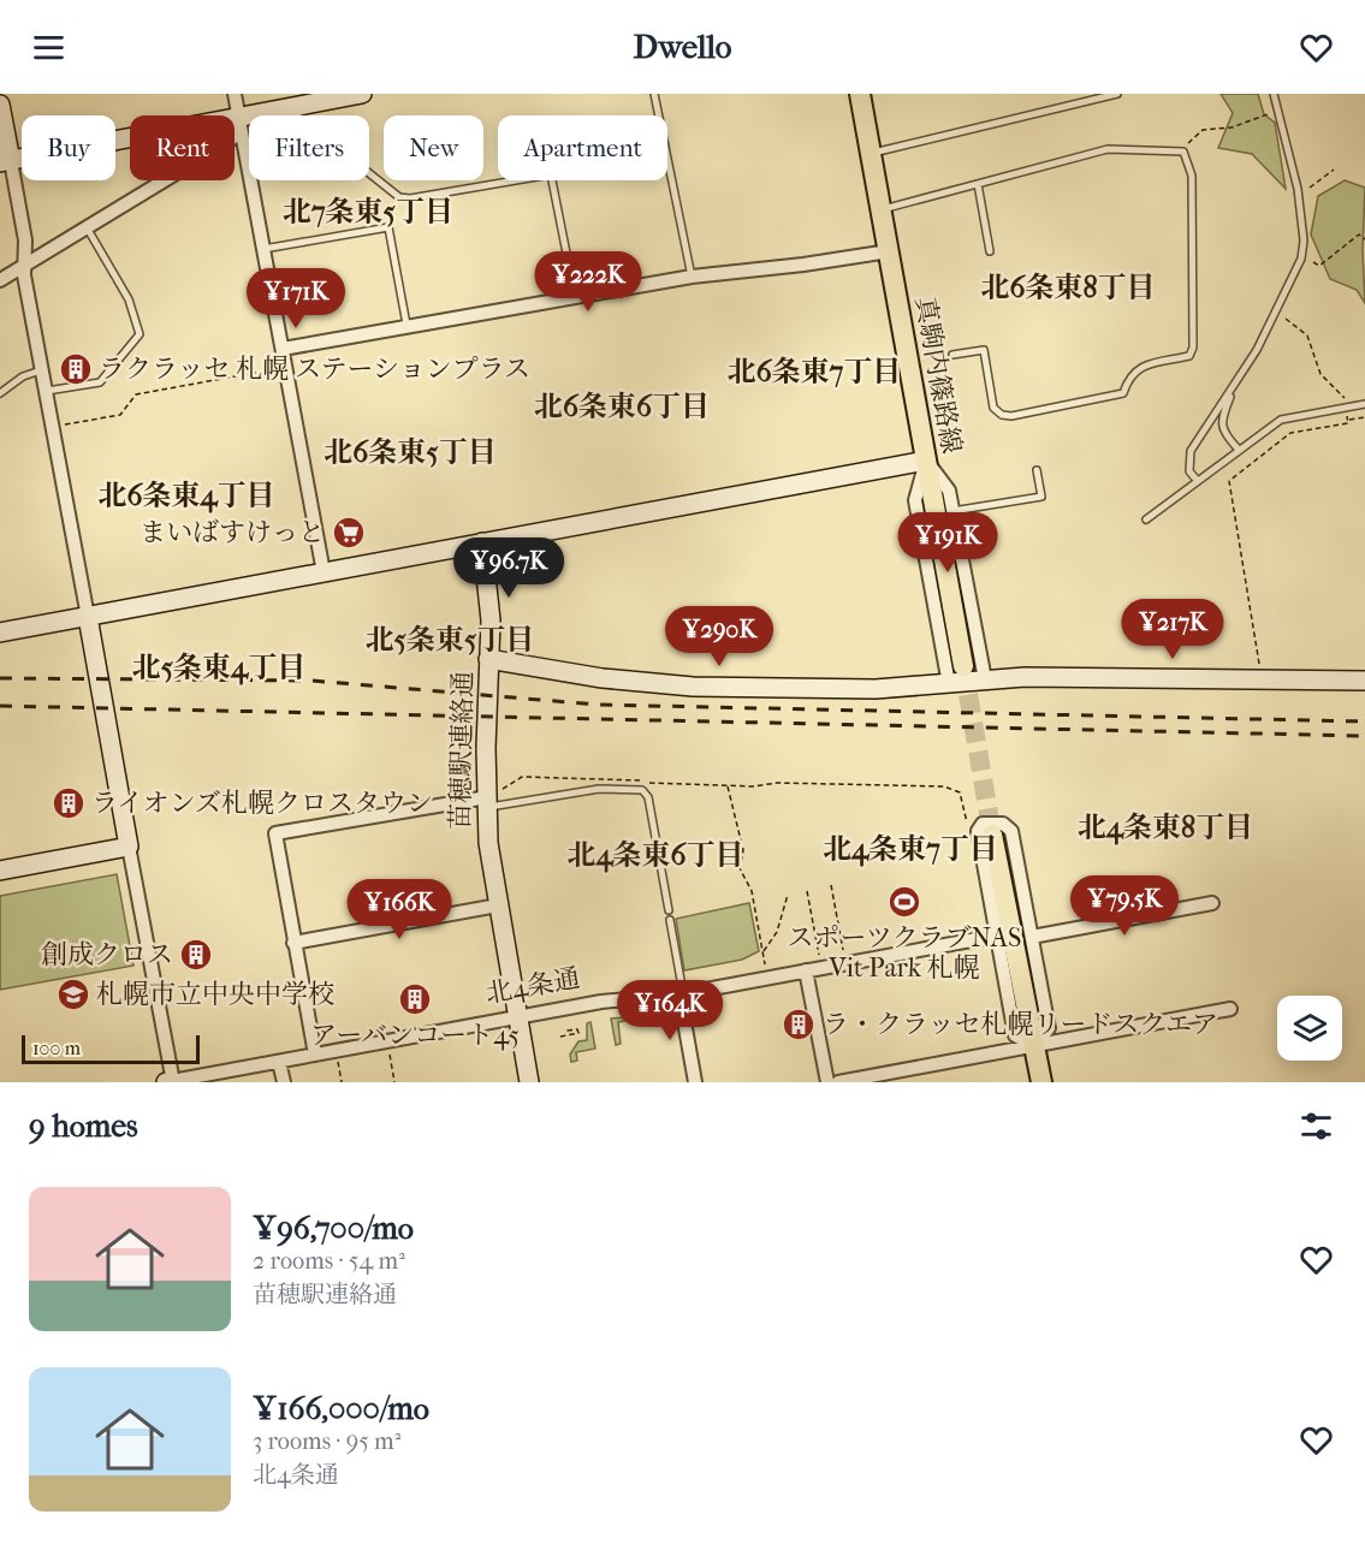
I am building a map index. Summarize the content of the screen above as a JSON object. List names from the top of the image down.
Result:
{
  "streets": {
    "main road": ["真駒内篠路線"],
    "street": ["苗穂駅連絡通", "北4条通"]
  },
  "crossings": [
    ["苗穂駅連絡通", "北4条通"]
  ],
  "districts": [
    "北7条東5丁目",
    "北6条東8丁目",
    "北6条東7丁目",
    "北6条東6丁目",
    "北6条東5丁目",
    "北6条東4丁目",
    "北5条東5丁目",
    "北5条東4丁目",
    "北4条東8丁目",
    "北4条東7丁目",
    "北4条東6丁目"
  ],
  "places": {
    "building": [
      "ラクラッセ 札幌 ステーションプラス",
      "ライオンズ札幌クロスタウン",
      "創成クロス",
      "アーバンコート45",
      "ラ・クラッセ札幌リードスクエア"
    ],
    "supermarket": ["まいばすけっと"],
    "sports": ["スポーツクラブNAS Vit Park 札幌"],
    "school or university": ["札幌市立中央中学校"]
  },
  "scale_bar": "100 m",
  "page": {
    "header": "Dwello",
    "chip": [
      "Buy",
      "Rent",
      "Filters",
      "New",
      "Apartment"
    ],
    "price": [
      "¥222K",
      "¥171K",
      "¥191K",
      "¥96.7K",
      "¥217K",
      "¥290K",
      "¥79.5K",
      "¥166K",
      "¥164K"
    ],
    "scale": "100 m",
    "heading": "9 homes",
    "list": [
      {
        "name": "¥96,700/mo",
        "note": "2 rooms · 54 m² · 苗穂駅連絡通"
      },
      {
        "name": "¥166,000/mo",
        "note": "3 rooms · 95 m² · 北4条通"
      }
    ]
  }
}
